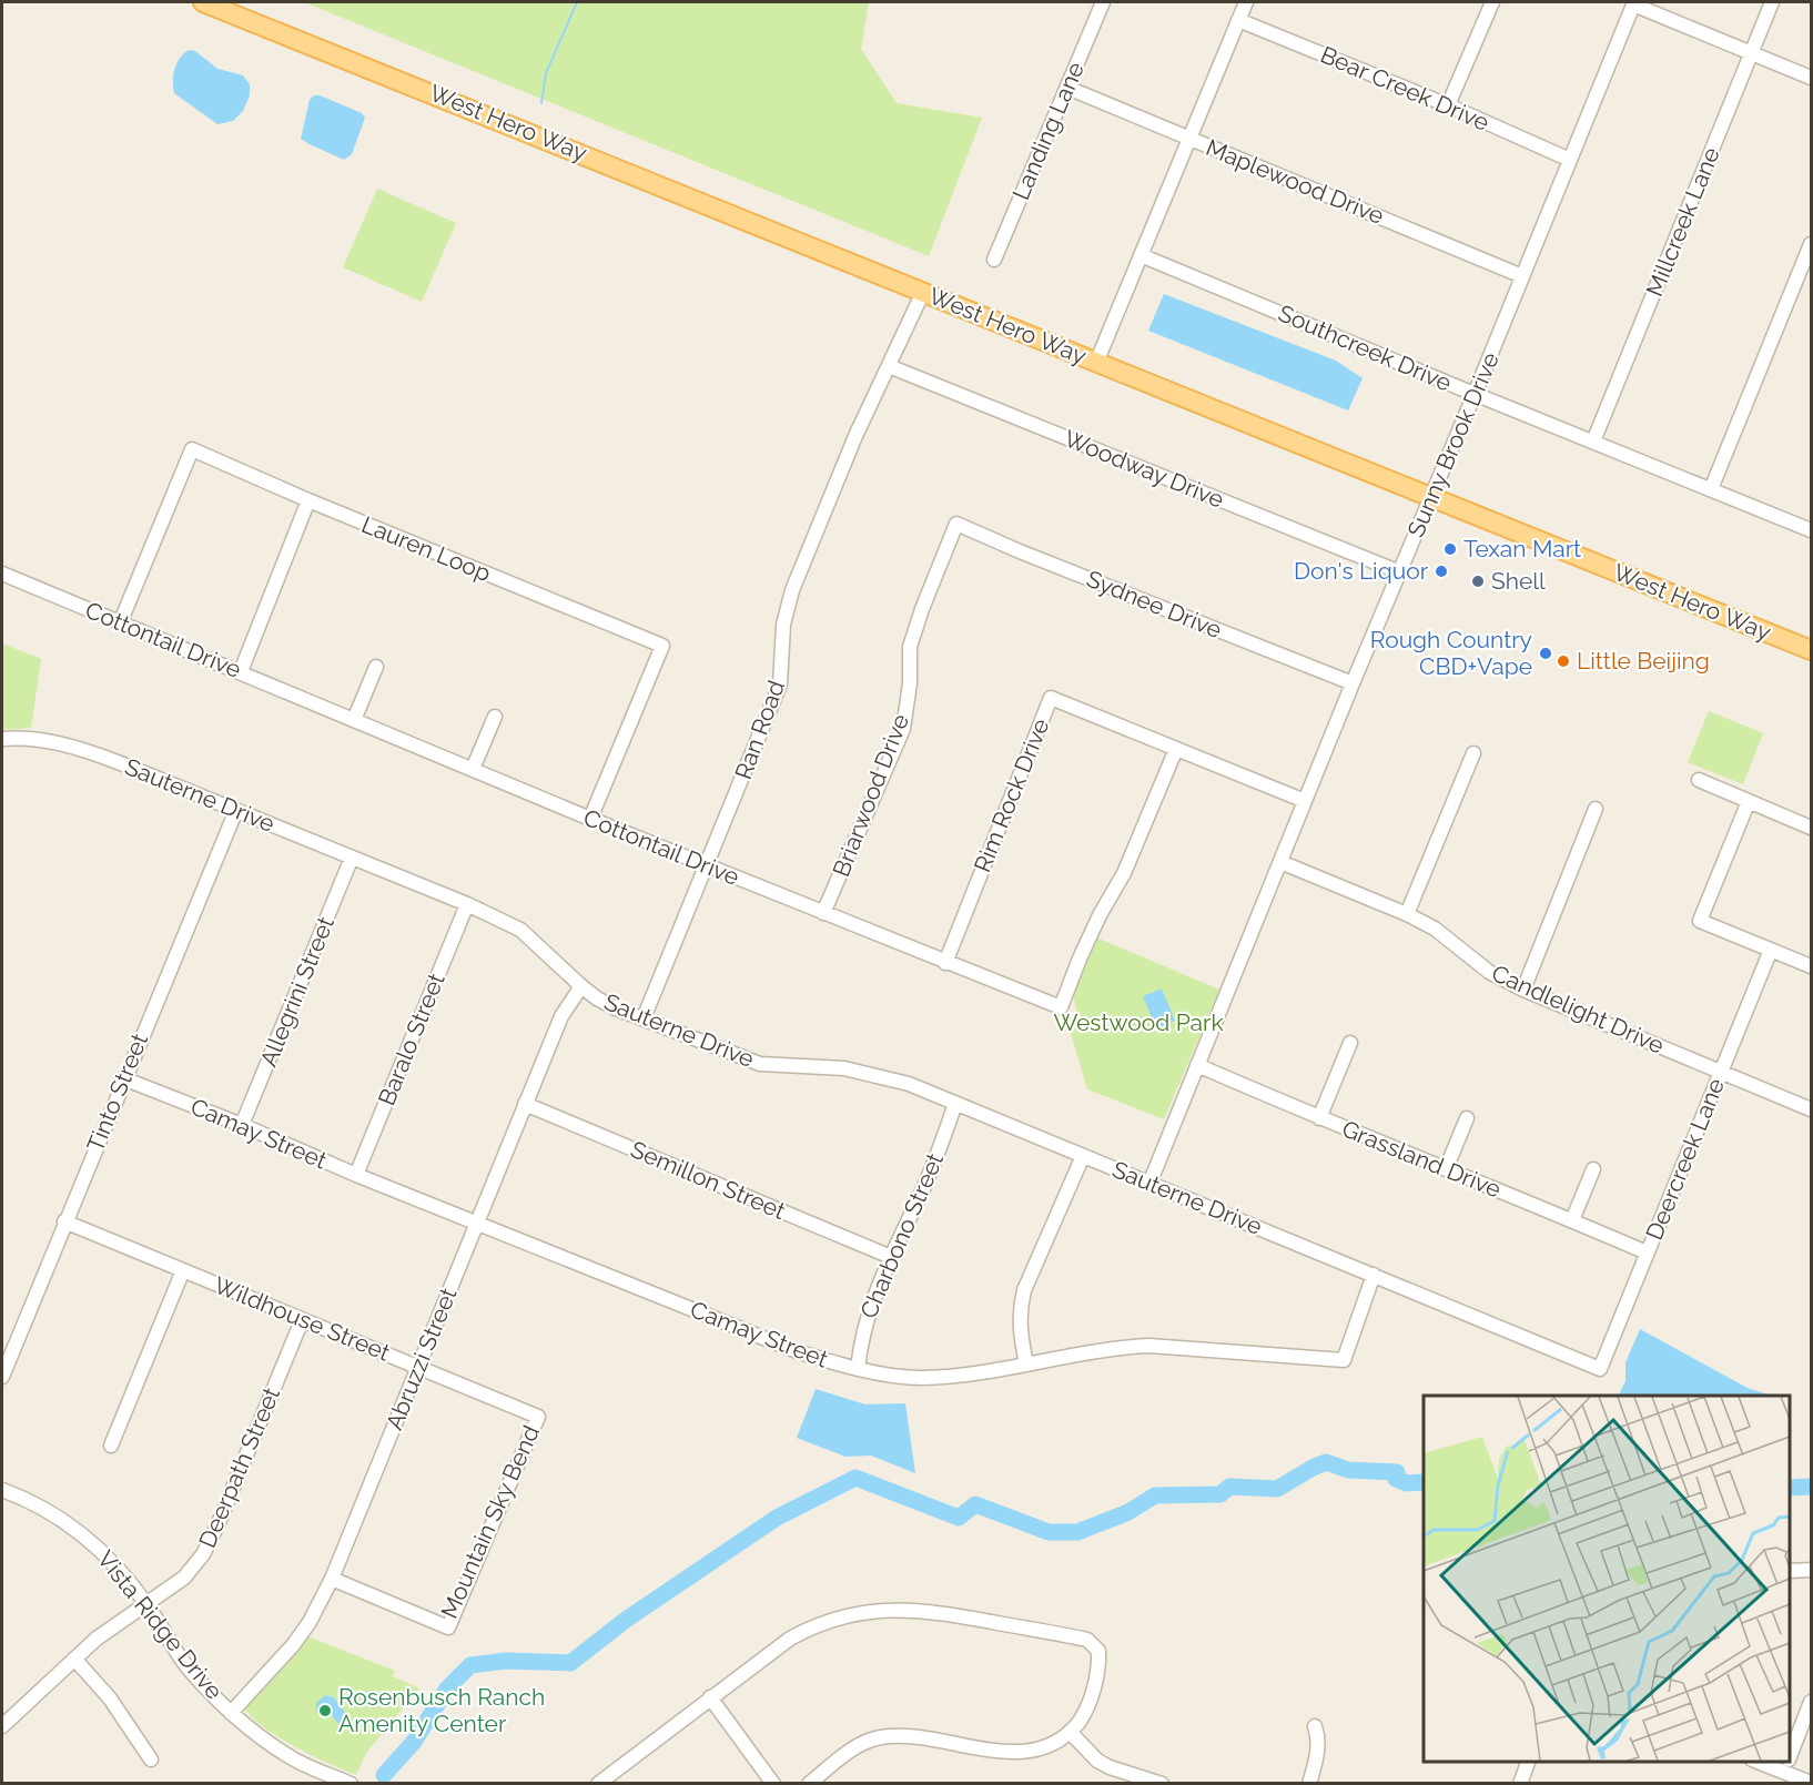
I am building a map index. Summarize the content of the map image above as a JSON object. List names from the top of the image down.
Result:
{
  "streets": {
    "main road": ["West Hero Way"],
    "street": [
      "Bear Creek Drive",
      "Landing Lane",
      "Maplewood Drive",
      "Millcreek Lane",
      "Southcreek Drive",
      "Sunny Brook Drive",
      "Woodway Drive",
      "Lauren Loop",
      "Sydnee Drive",
      "Cottontail Drive",
      "Ran Road",
      "Sauterne Drive",
      "Briarwood Drive",
      "Rim Rock Drive",
      "Allegrini Street",
      "Candlelight Drive",
      "Baralo Street",
      "Tinto Street",
      "Camay Street",
      "Grassland Drive",
      "Deercreek Lane",
      "Semillon Street",
      "Charbono Street",
      "Wildhouse Street",
      "Abruzzi Street",
      "Deerpath Street",
      "Mountain Sky Bend",
      "Vista Ridge Drive"
    ]
  },
  "crossings": [
    ["Bear Creek Drive", "Sunny Brook Drive"],
    ["West Hero Way", "Sunny Brook Drive"],
    ["West Hero Way", "Ran Road"],
    ["Landing Lane", "Maplewood Drive"],
    ["Maplewood Drive", "Sunny Brook Drive"],
    ["Millcreek Lane", "Southcreek Drive"],
    ["Southcreek Drive", "Sunny Brook Drive"],
    ["Sunny Brook Drive", "Woodway Drive"],
    ["Sunny Brook Drive", "Sydnee Drive"],
    ["Sunny Brook Drive", "Sauterne Drive"],
    ["Sunny Brook Drive", "Rim Rock Drive"],
    ["Sunny Brook Drive", "Candlelight Drive"],
    ["Sunny Brook Drive", "Grassland Drive"],
    ["Woodway Drive", "Ran Road"],
    ["Lauren Loop", "Cottontail Drive"],
    ["Sydnee Drive", "Briarwood Drive"],
    ["Cottontail Drive", "Ran Road"],
    ["Cottontail Drive", "Briarwood Drive"],
    ["Cottontail Drive", "Rim Rock Drive"],
    ["Ran Road", "Sauterne Drive"],
    ["Sauterne Drive", "Allegrini Street"],
    ["Sauterne Drive", "Baralo Street"],
    ["Sauterne Drive", "Tinto Street"],
    ["Sauterne Drive", "Camay Street"],
    ["Sauterne Drive", "Deercreek Lane"],
    ["Sauterne Drive", "Charbono Street"],
    ["Sauterne Drive", "Abruzzi Street"],
    ["Allegrini Street", "Camay Street"],
    ["Candlelight Drive", "Deercreek Lane"],
    ["Baralo Street", "Camay Street"],
    ["Tinto Street", "Camay Street"],
    ["Tinto Street", "Wildhouse Street"],
    ["Camay Street", "Charbono Street"],
    ["Camay Street", "Abruzzi Street"],
    ["Grassland Drive", "Deercreek Lane"],
    ["Semillon Street", "Charbono Street"],
    ["Semillon Street", "Abruzzi Street"],
    ["Wildhouse Street", "Abruzzi Street"],
    ["Wildhouse Street", "Deerpath Street"],
    ["Wildhouse Street", "Mountain Sky Bend"],
    ["Abruzzi Street", "Mountain Sky Bend"],
    ["Abruzzi Street", "Vista Ridge Drive"],
    ["Deerpath Street", "Vista Ridge Drive"]
  ],
  "parks": ["Westwood Park"],
  "places": [
    "Texan Mart",
    "Don's Liquor",
    "Shell",
    "Rough Country CBD+Vape",
    "Little Beijing",
    "Rosenbusch Ranch Amenity Center"
  ]
}
